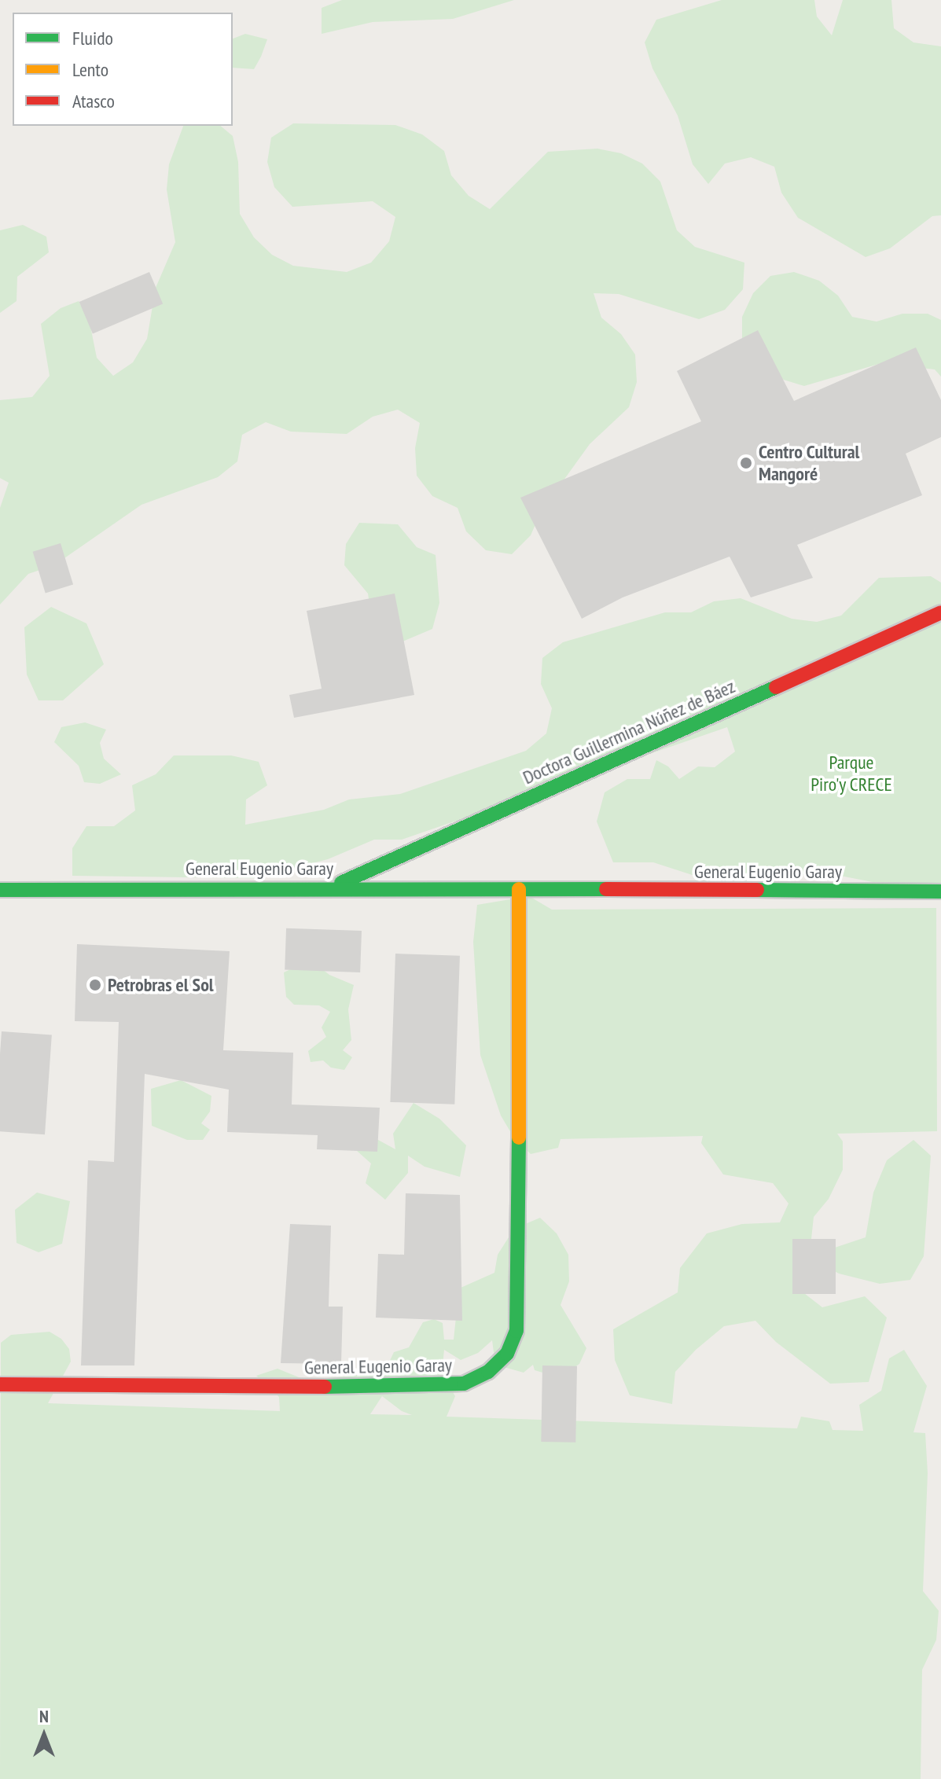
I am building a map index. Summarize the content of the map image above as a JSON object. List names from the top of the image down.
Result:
{
  "streets": {
    "street": ["Doctora Guillermina Núñez de Báez", "General Eugenio Garay"]
  },
  "crossings": [
    ["Doctora Guillermina Núñez de Báez", "General Eugenio Garay"]
  ],
  "parks": ["Parque Piro'y CRECE"],
  "places": ["Centro Cultural Mangoré", "Petrobras el Sol"],
  "legend": ["Fluido", "Lento", "Atasco"],
  "north": "top"
}
